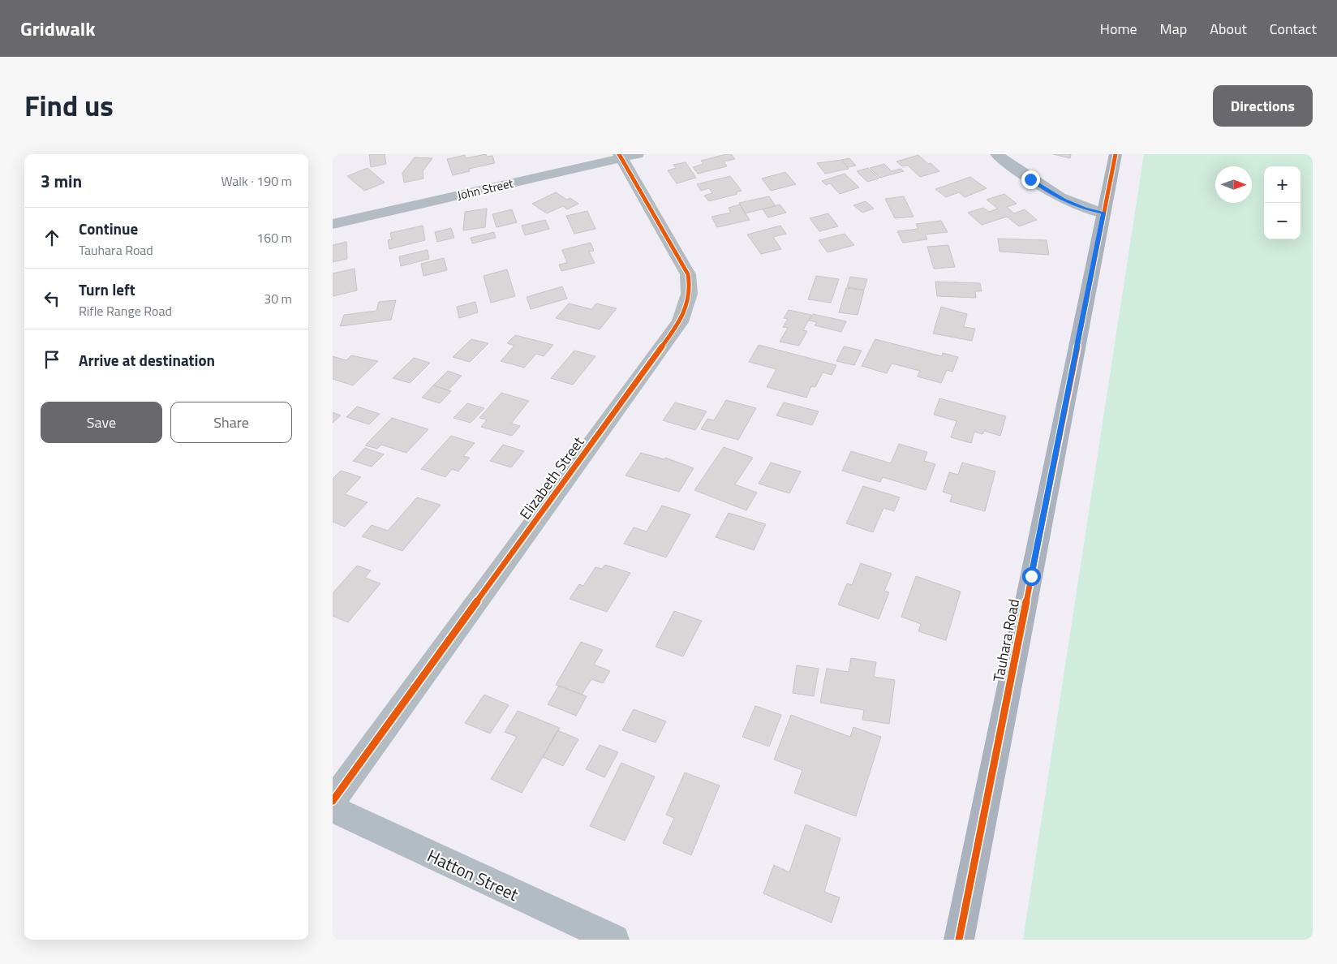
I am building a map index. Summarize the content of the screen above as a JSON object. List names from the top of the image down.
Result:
{
  "streets": {
    "main road": ["Tauhara Road"],
    "street": ["John Street", "Elizabeth Street", "Hatton Street"]
  },
  "crossings": [
    ["John Street", "Elizabeth Street"]
  ],
  "north": "right",
  "page": {
    "header": "Gridwalk",
    "nav": [
      "Home",
      "Map",
      "About",
      "Contact"
    ],
    "title": "Find us",
    "buttons": [
      "Directions",
      ["Save", "Share"]
    ],
    "heading": ["3 min", "Walk · 190 m"],
    "map_buttons": ["+", "−"],
    "list": [
      ["Continue", "Tauhara Road", "160 m"],
      ["Turn left", "Rifle Range Road", "30 m"],
      "Arrive at destination"
    ]
  }
}
